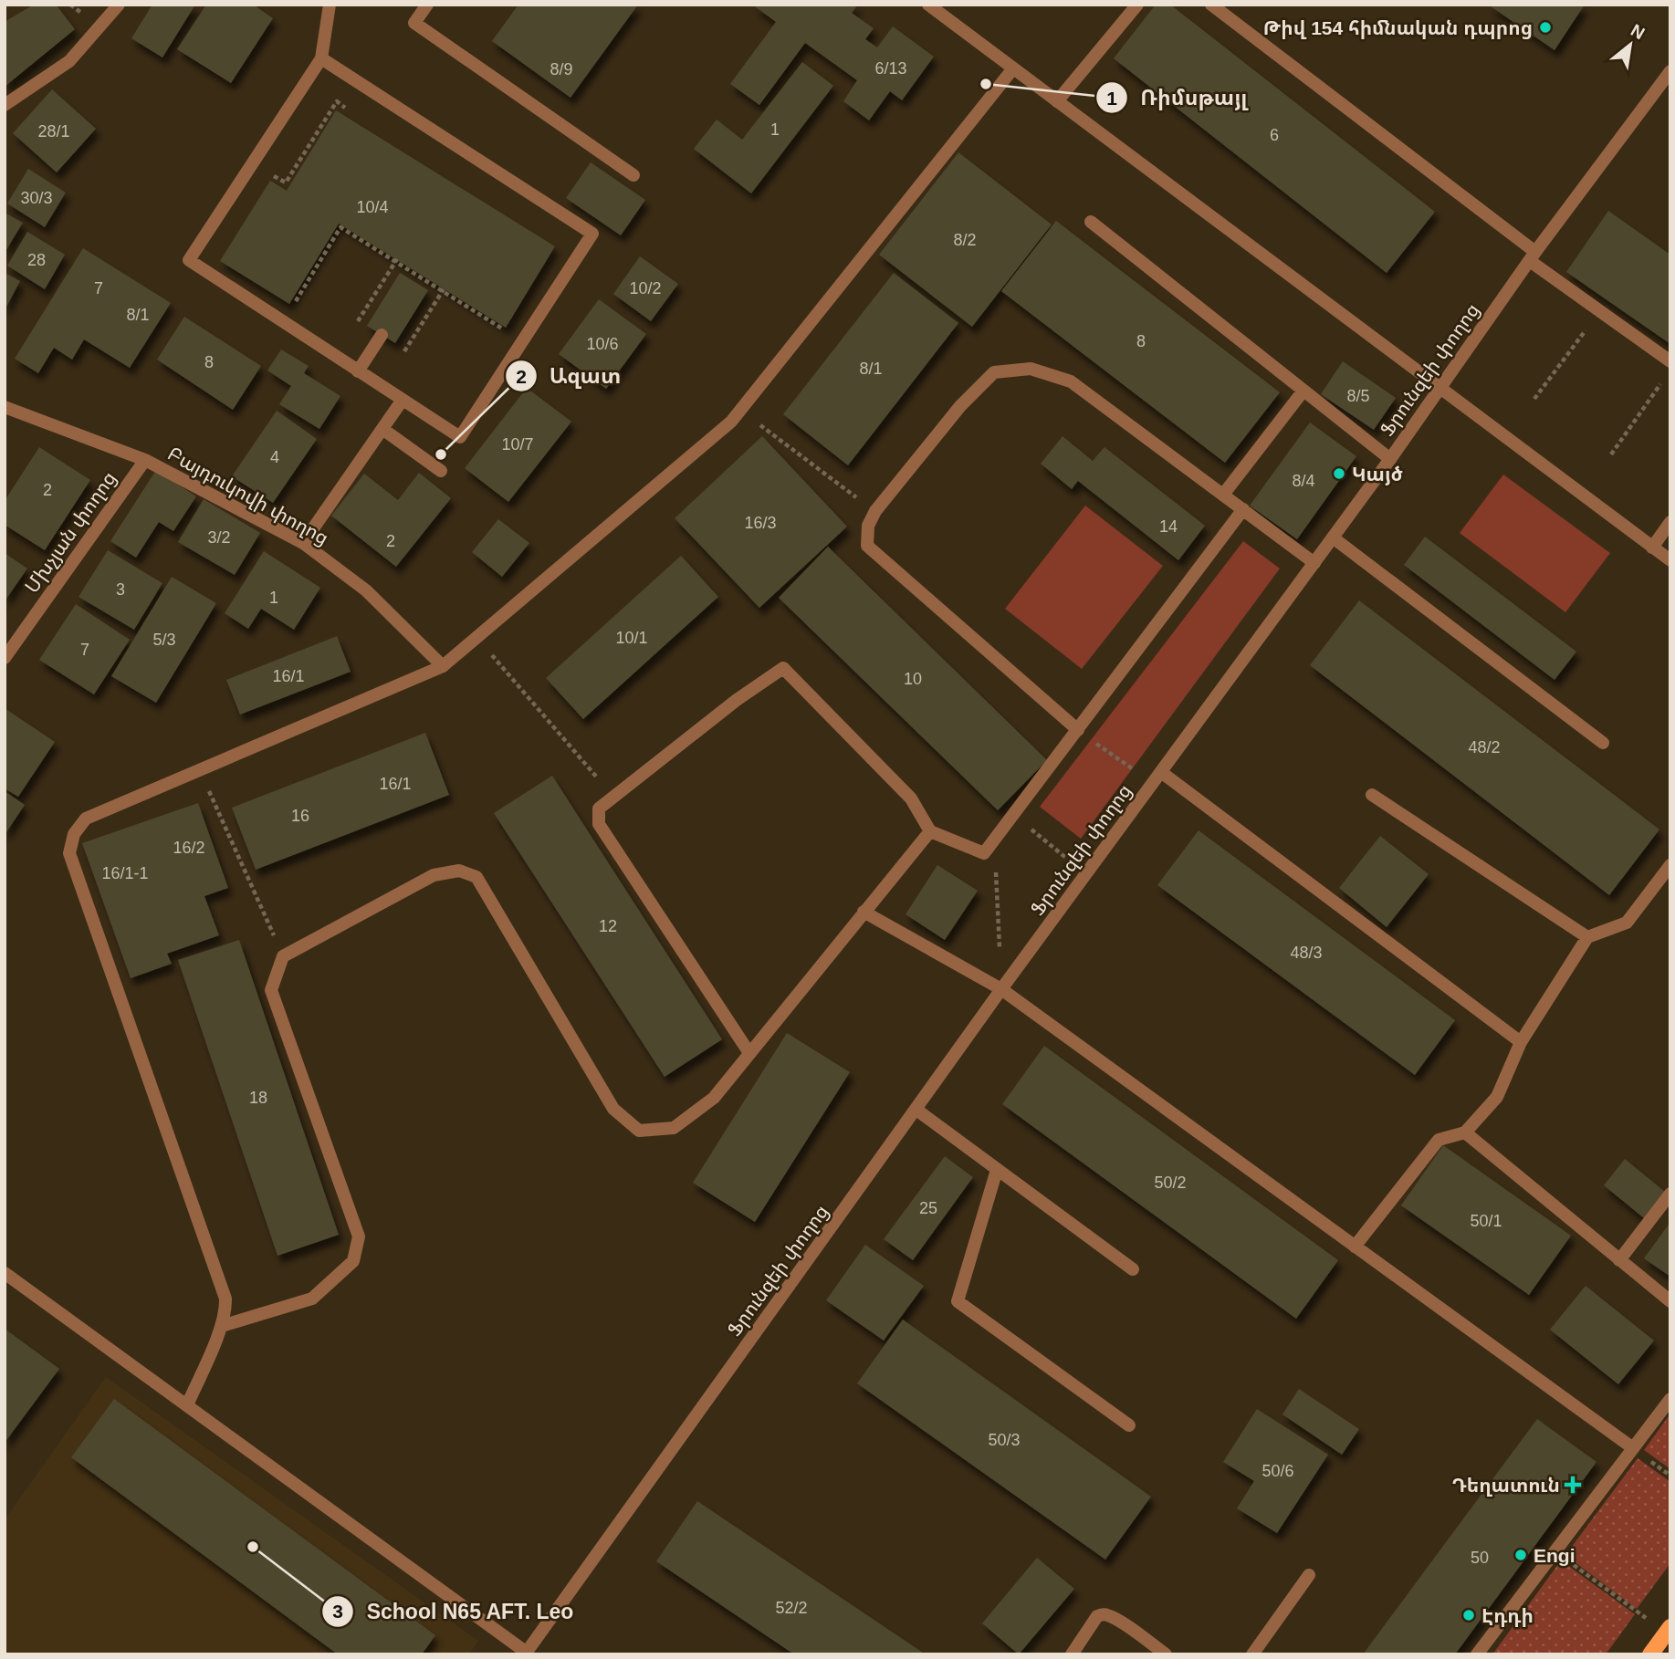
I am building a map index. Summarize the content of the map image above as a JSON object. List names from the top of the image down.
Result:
{
  "streets": {
    "street": ["Ֆրունզեի փողոց", "Բայդուկովի փողոց", "Մխչյան փողոց"]
  },
  "crossings": [
    ["Բայդուկովի փողոց", "Մխչյան փողոց"]
  ],
  "places": {
    "other": [
      "Թիվ 154 հիմնական դպրոց",
      "Ռիմսթայլ",
      "Ազատ",
      "Կայծ",
      "School N65 AFT. Leo",
      "Engi",
      "Էդդի"
    ],
    "health": ["Դեղատուն"]
  },
  "house_numbers": [
    "6/13",
    "8/9",
    "1",
    "28/1",
    "6",
    "30/3",
    "10/4",
    "8/2",
    "28",
    "7",
    "10/2",
    "8/1",
    "8",
    "10/6",
    "8",
    "8/1",
    "8/5",
    "10/7",
    "4",
    "8/4",
    "2",
    "16/3",
    "14",
    "3/2",
    "2",
    "3",
    "1",
    "10/1",
    "5/3",
    "7",
    "16/1",
    "10",
    "48/2",
    "16/1",
    "16",
    "16/2",
    "16/1-1",
    "12",
    "48/3",
    "18",
    "50/2",
    "25",
    "50/1",
    "50/3",
    "50/6",
    "50",
    "52/2"
  ],
  "north": "top right"
}
